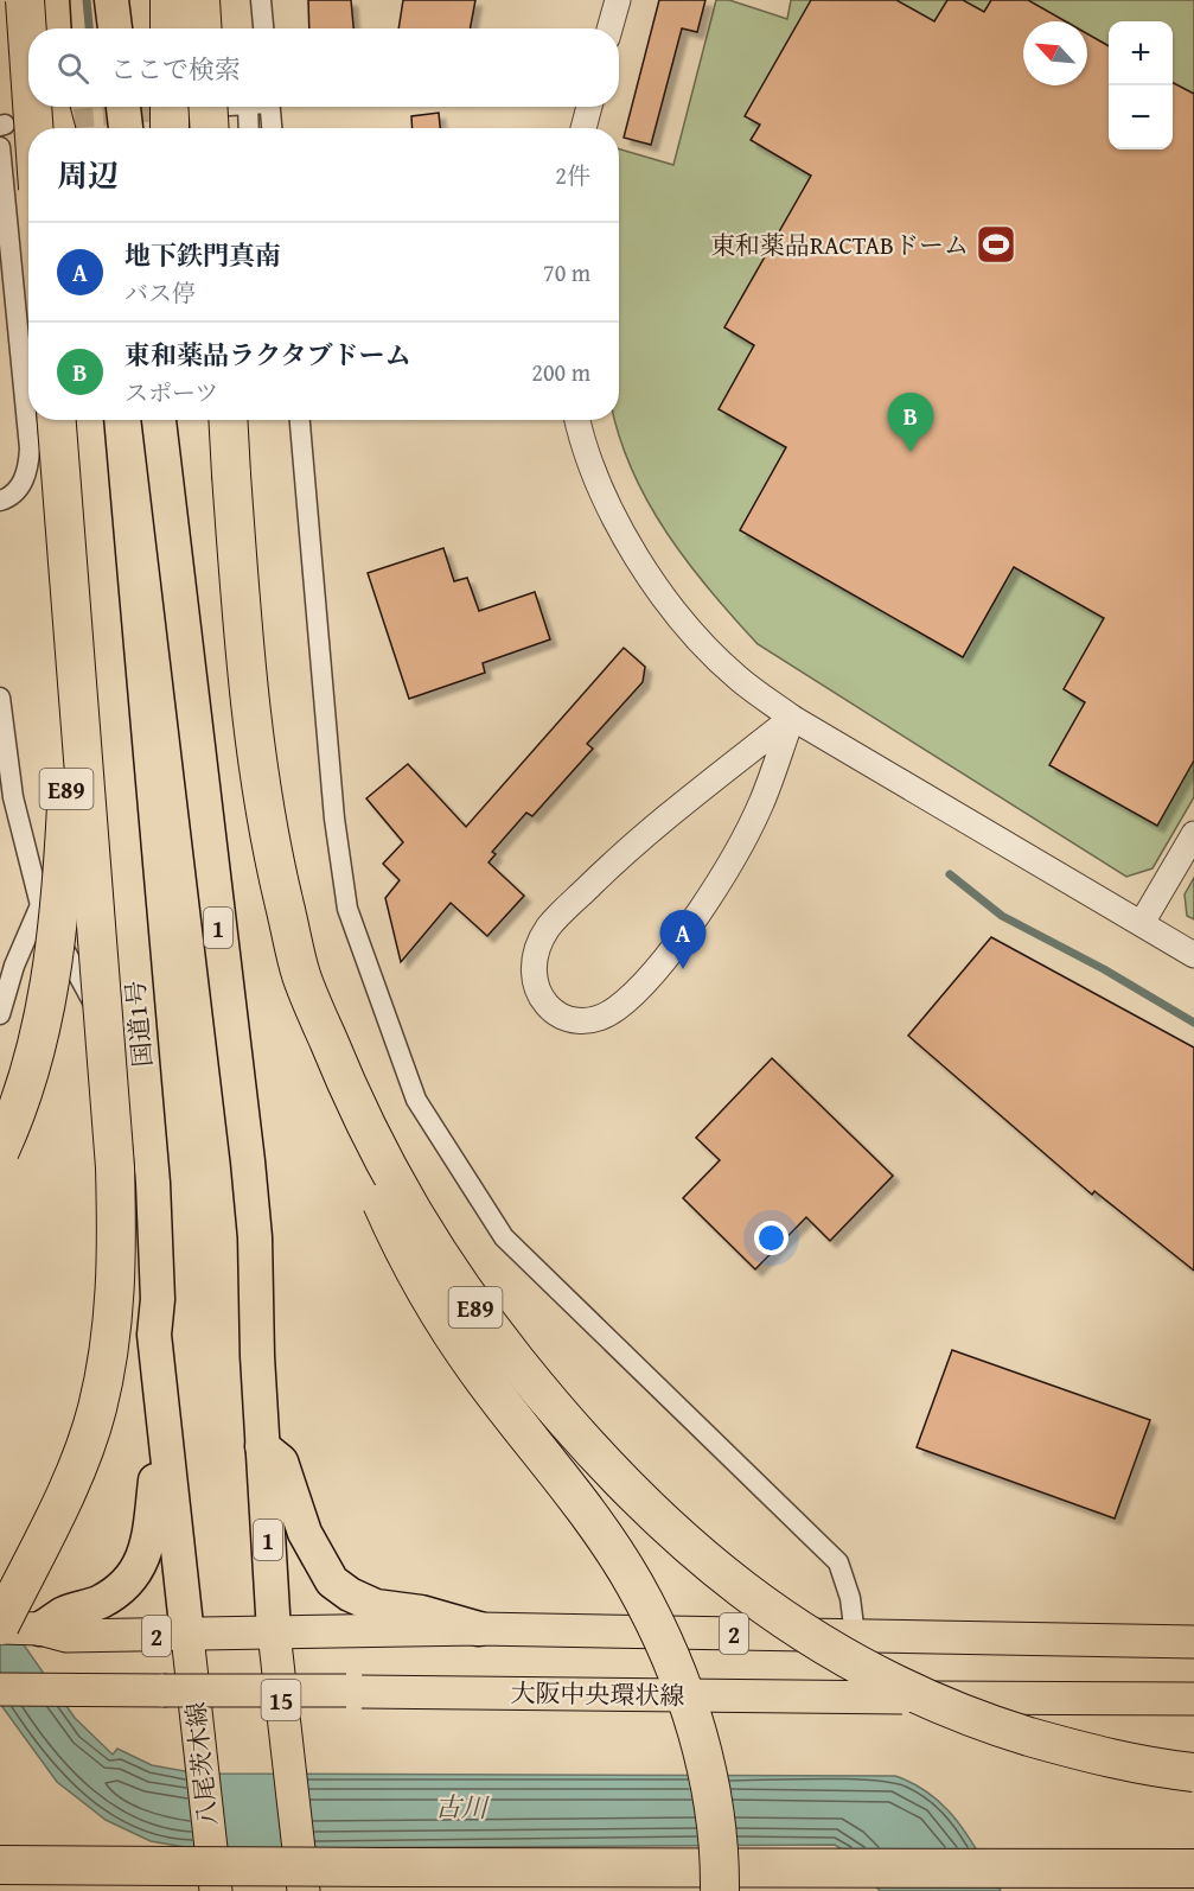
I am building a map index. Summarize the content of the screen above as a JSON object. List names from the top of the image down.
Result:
{
  "streets": {
    "highway": ["E89", "1", "国道1号"],
    "main road": [
      "2",
      "大阪中央環状線",
      "15",
      "八尾茨木線"
    ]
  },
  "crossings": [
    ["E89", "2"],
    ["1", "2"],
    ["1", "15"],
    ["国道1号", "2"],
    ["国道1号", "八尾茨木線"],
    ["2", "15"],
    ["2", "八尾茨木線"]
  ],
  "water": ["古川"],
  "places": {
    "sports": ["東和薬品RACTABドーム"]
  },
  "north": "top left",
  "page": {
    "map_buttons": ["+", "−"],
    "search": "ここで検索",
    "heading": ["周辺", "2件"],
    "list": [
      {
        "mark": "A",
        "name": "地下鉄門真南",
        "note": "バス停",
        "value": "70 m"
      },
      {
        "mark": "B",
        "name": "東和薬品ラクタブドーム",
        "note": "スポーツ",
        "value": "200 m"
      }
    ],
    "pins": ["B", "A"]
  }
}
